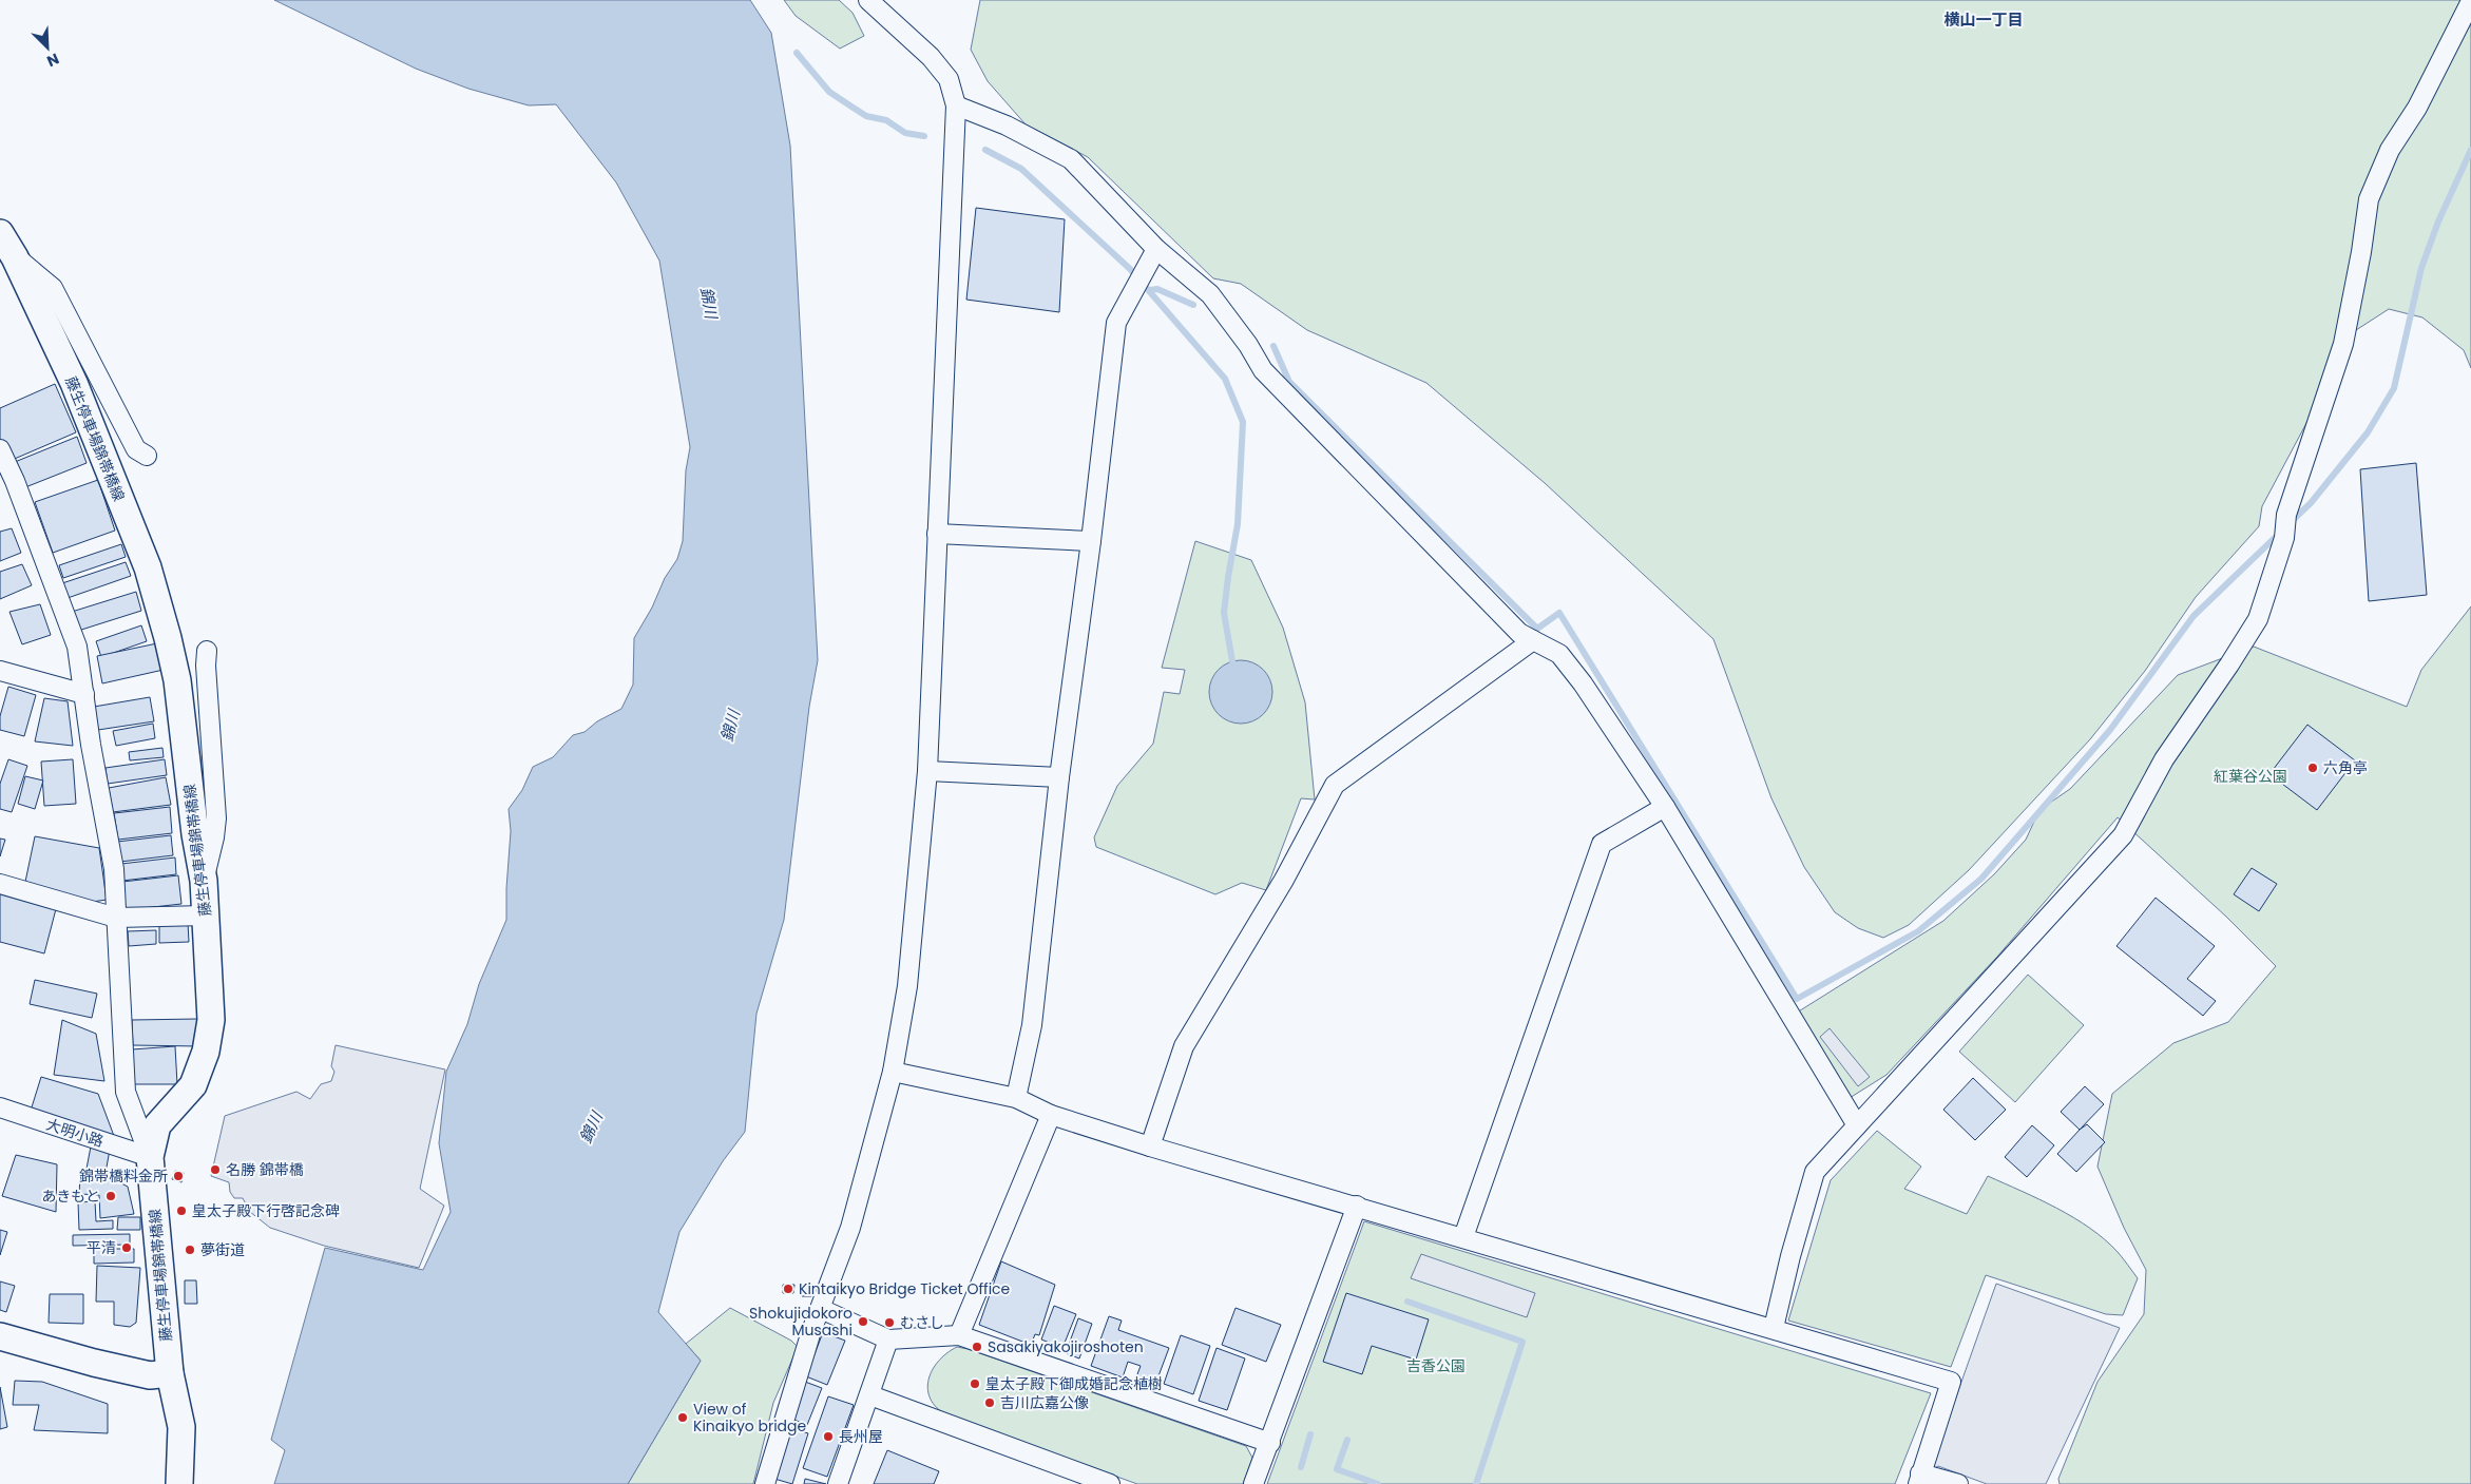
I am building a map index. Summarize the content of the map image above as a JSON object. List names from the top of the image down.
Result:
{
  "streets": {
    "main road": ["藤生停車場錦帯橋線"],
    "street": ["大明小路"]
  },
  "crossings": [
    ["藤生停車場錦帯橋線", "大明小路"]
  ],
  "districts": ["横山一丁目"],
  "water": ["錦川"],
  "parks": ["紅葉谷公園", "吉香公園"],
  "places": [
    "六角亭",
    "名勝 錦帯橋",
    "錦帯橋料金所",
    "あきもと",
    "皇太子殿下行啓記念碑",
    "平清",
    "夢街道",
    "Kintaikyo Bridge Ticket Office",
    "Shokujidokoro Musashi",
    "むさし",
    "Sasakiyakojiroshoten",
    "皇太子殿下御成婚記念植樹",
    "吉川広嘉公像",
    "View of Kinaikyo bridge",
    "長州屋"
  ],
  "north": "bottom right"
}
